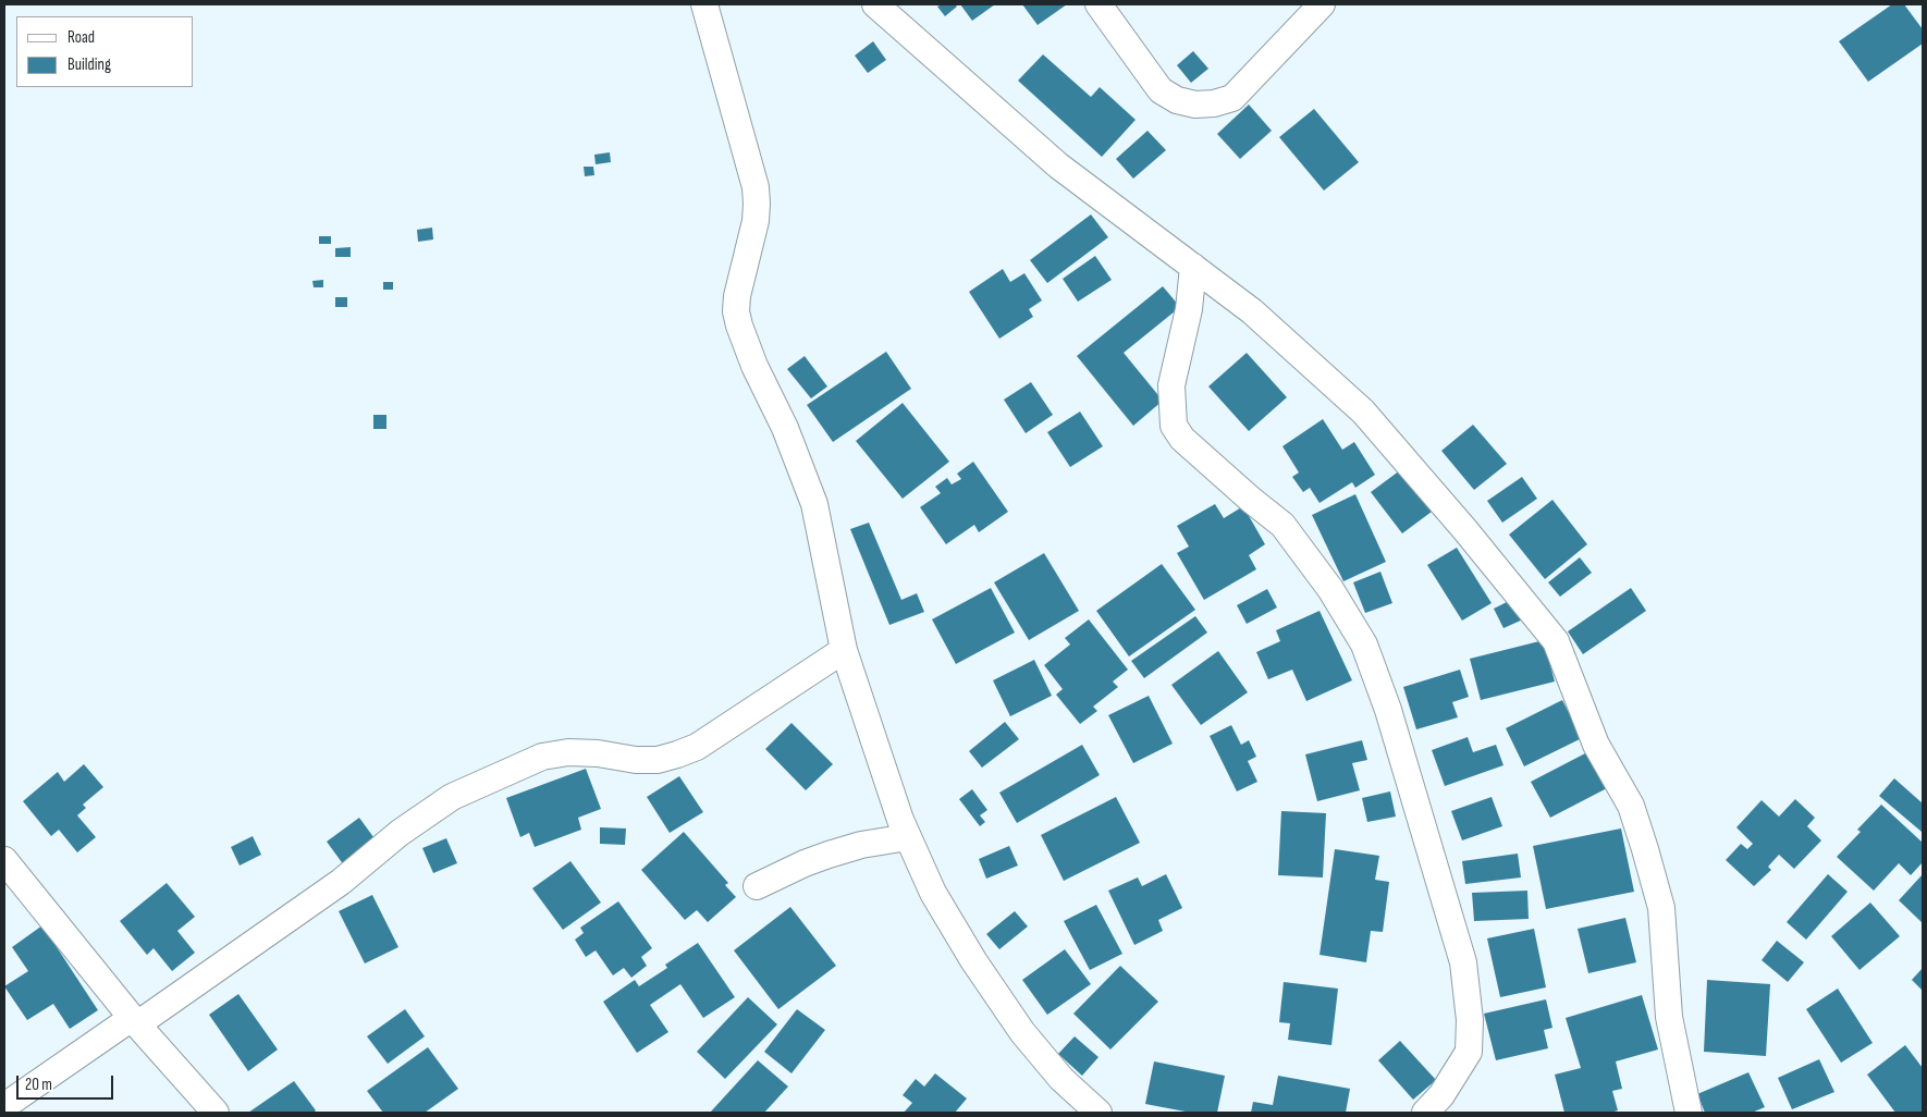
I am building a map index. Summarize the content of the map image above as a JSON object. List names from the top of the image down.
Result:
{
  "legend": ["Road", "Building"],
  "scale_bar": "20 m"
}
